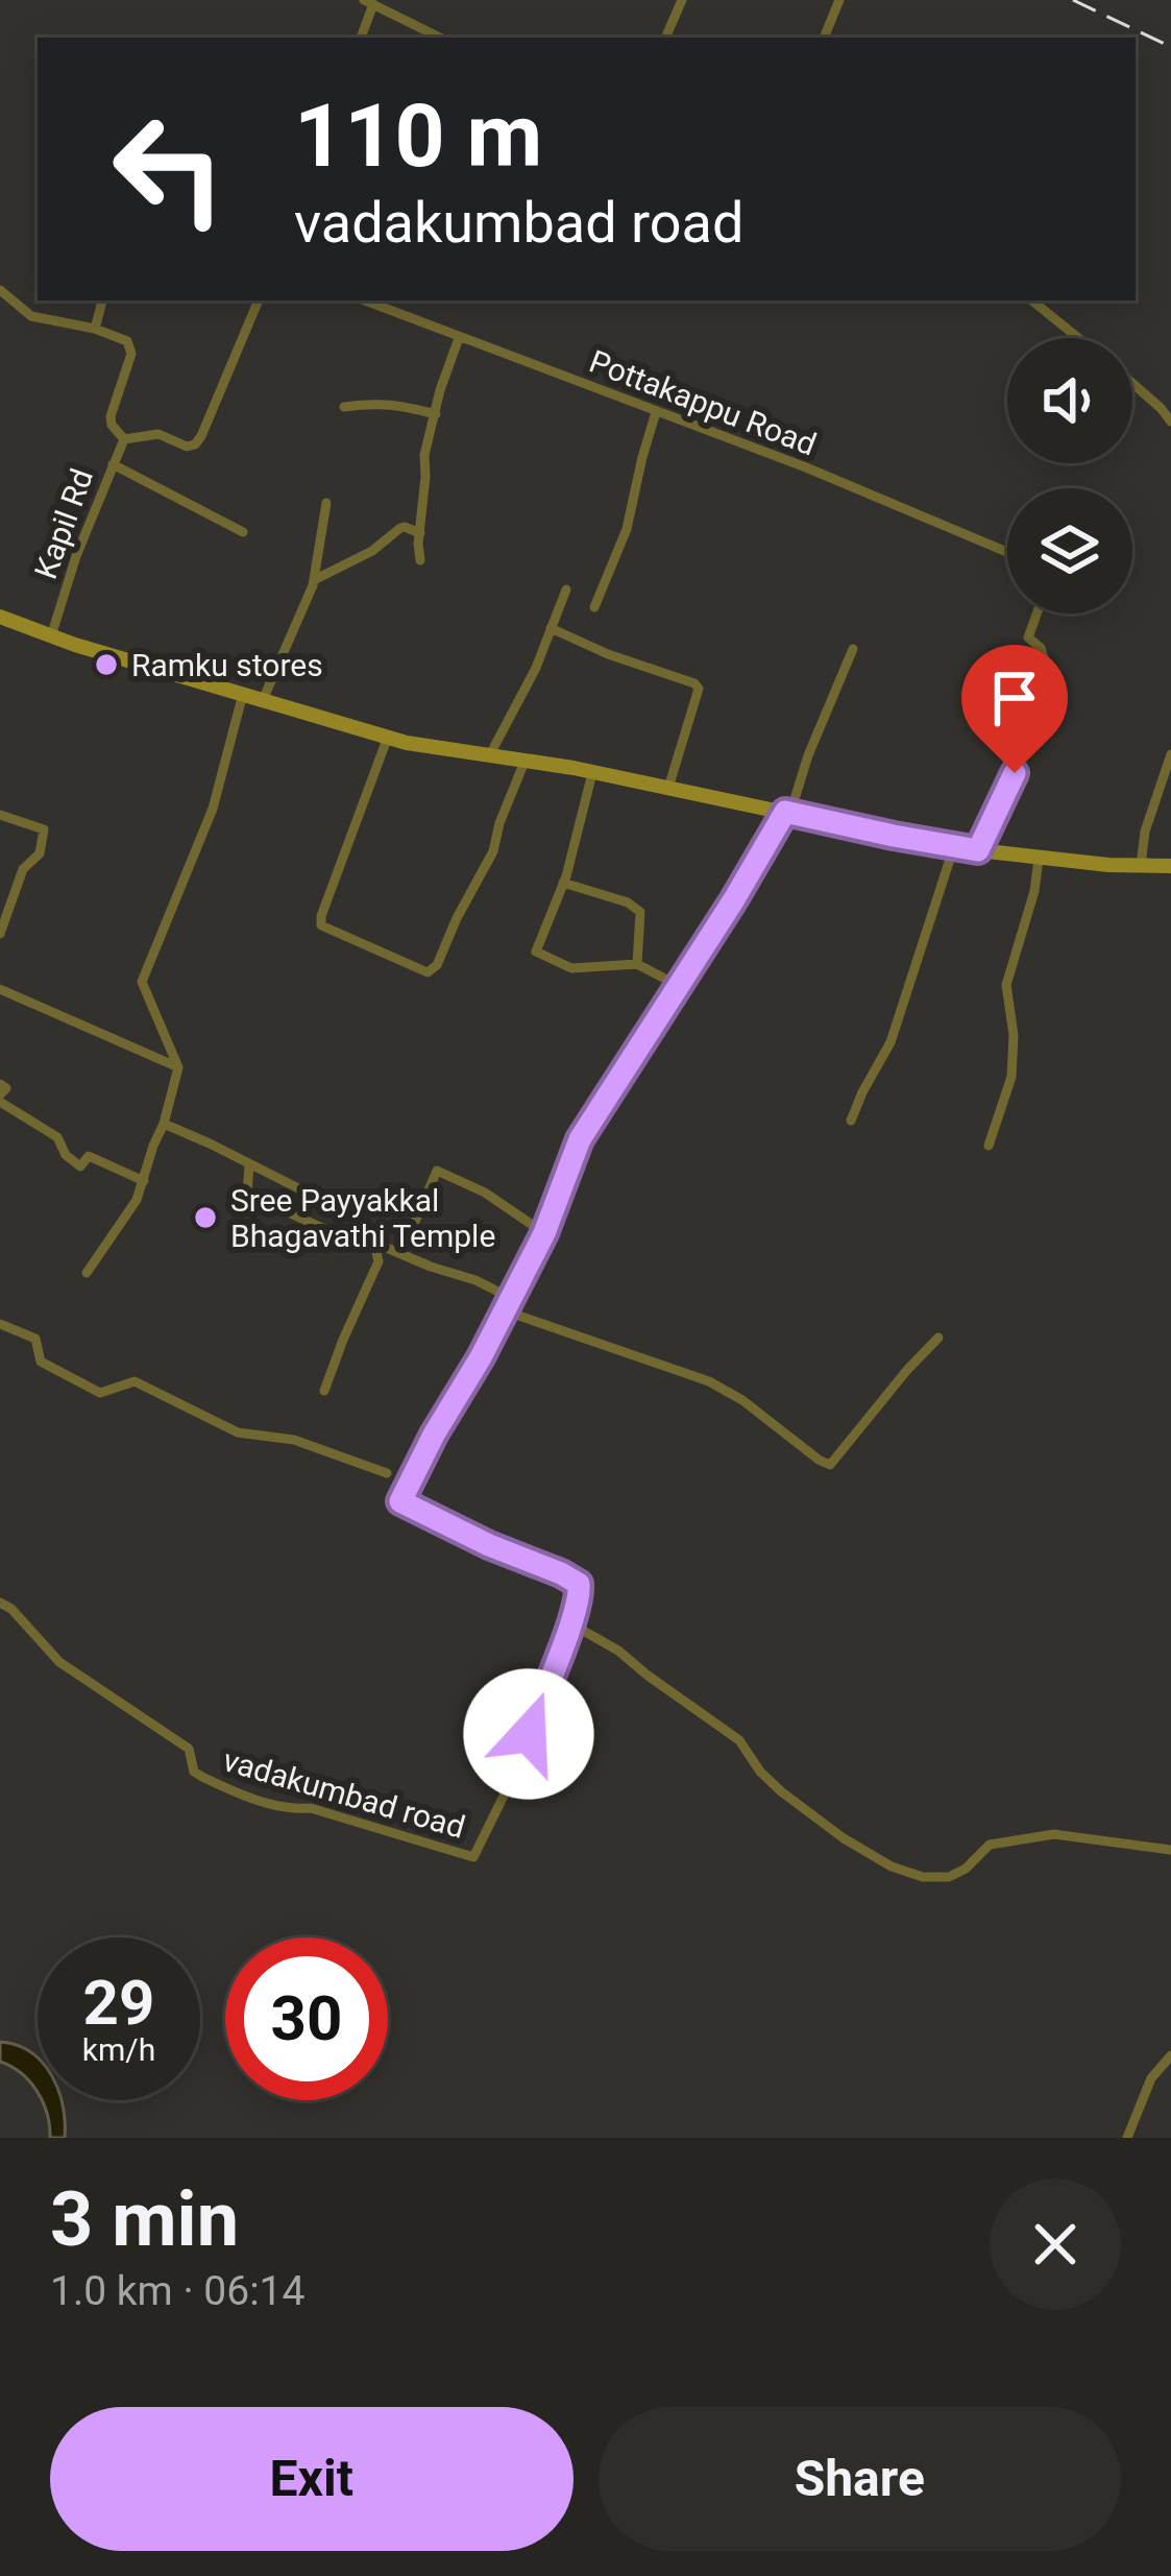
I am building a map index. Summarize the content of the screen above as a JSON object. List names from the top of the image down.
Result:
{
  "streets": {
    "street": ["Pottakappu Road", "Kapil Rd", "vadakumbad road"]
  },
  "places": ["Ramku stores", "Sree Payyakkal Bhagavathi Temple"],
  "page": {
    "turn": ["110 m", "vadakumbad road"],
    "speed": "29 km/h",
    "limit": "30",
    "heading": ["3 min", "1.0 km · 06:14"],
    "buttons": ["Exit", "Share"]
  }
}
